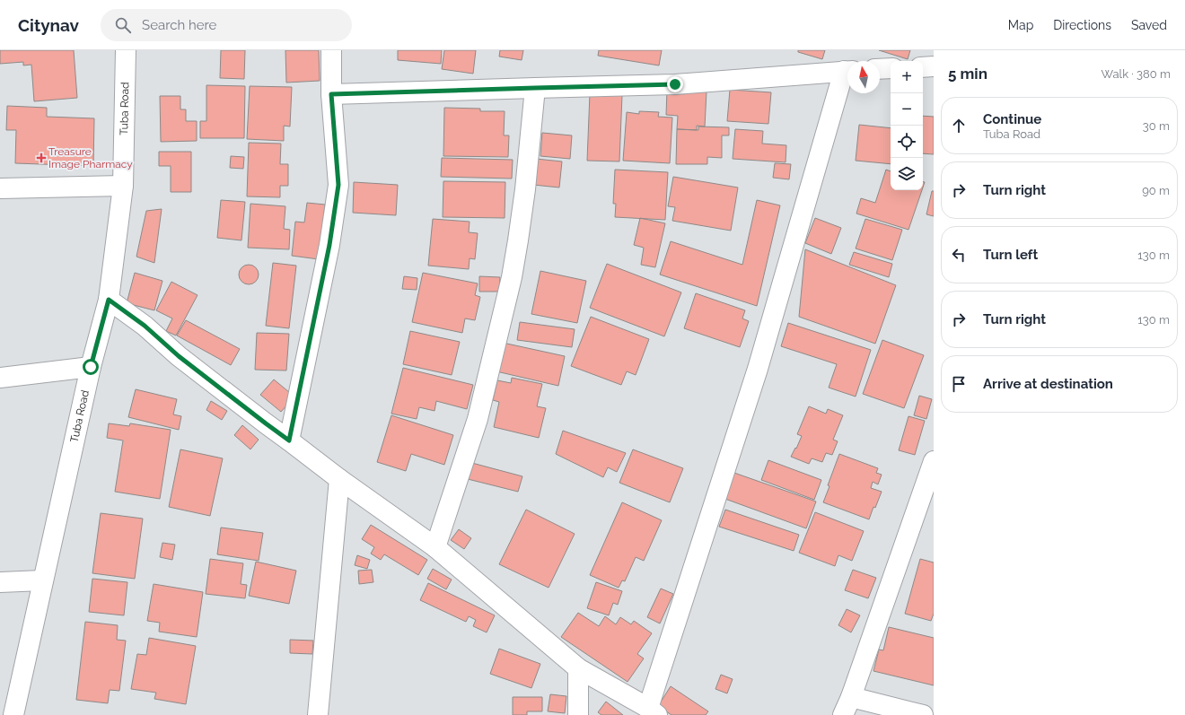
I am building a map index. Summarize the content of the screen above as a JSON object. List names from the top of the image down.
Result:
{
  "streets": {
    "street": ["Tuba Road"]
  },
  "places": {
    "health": ["Treasure Image Pharmacy"]
  },
  "north": "top",
  "page": {
    "header": "Citynav",
    "search": "Search here",
    "nav": ["Map", "Directions", "Saved"],
    "heading": ["5 min", "Walk · 380 m"],
    "map_buttons": ["+", "−"],
    "list": [
      ["Continue", "Tuba Road", "30 m"],
      ["Turn right", "90 m"],
      ["Turn left", "130 m"],
      ["Turn right", "130 m"],
      "Arrive at destination"
    ]
  }
}
